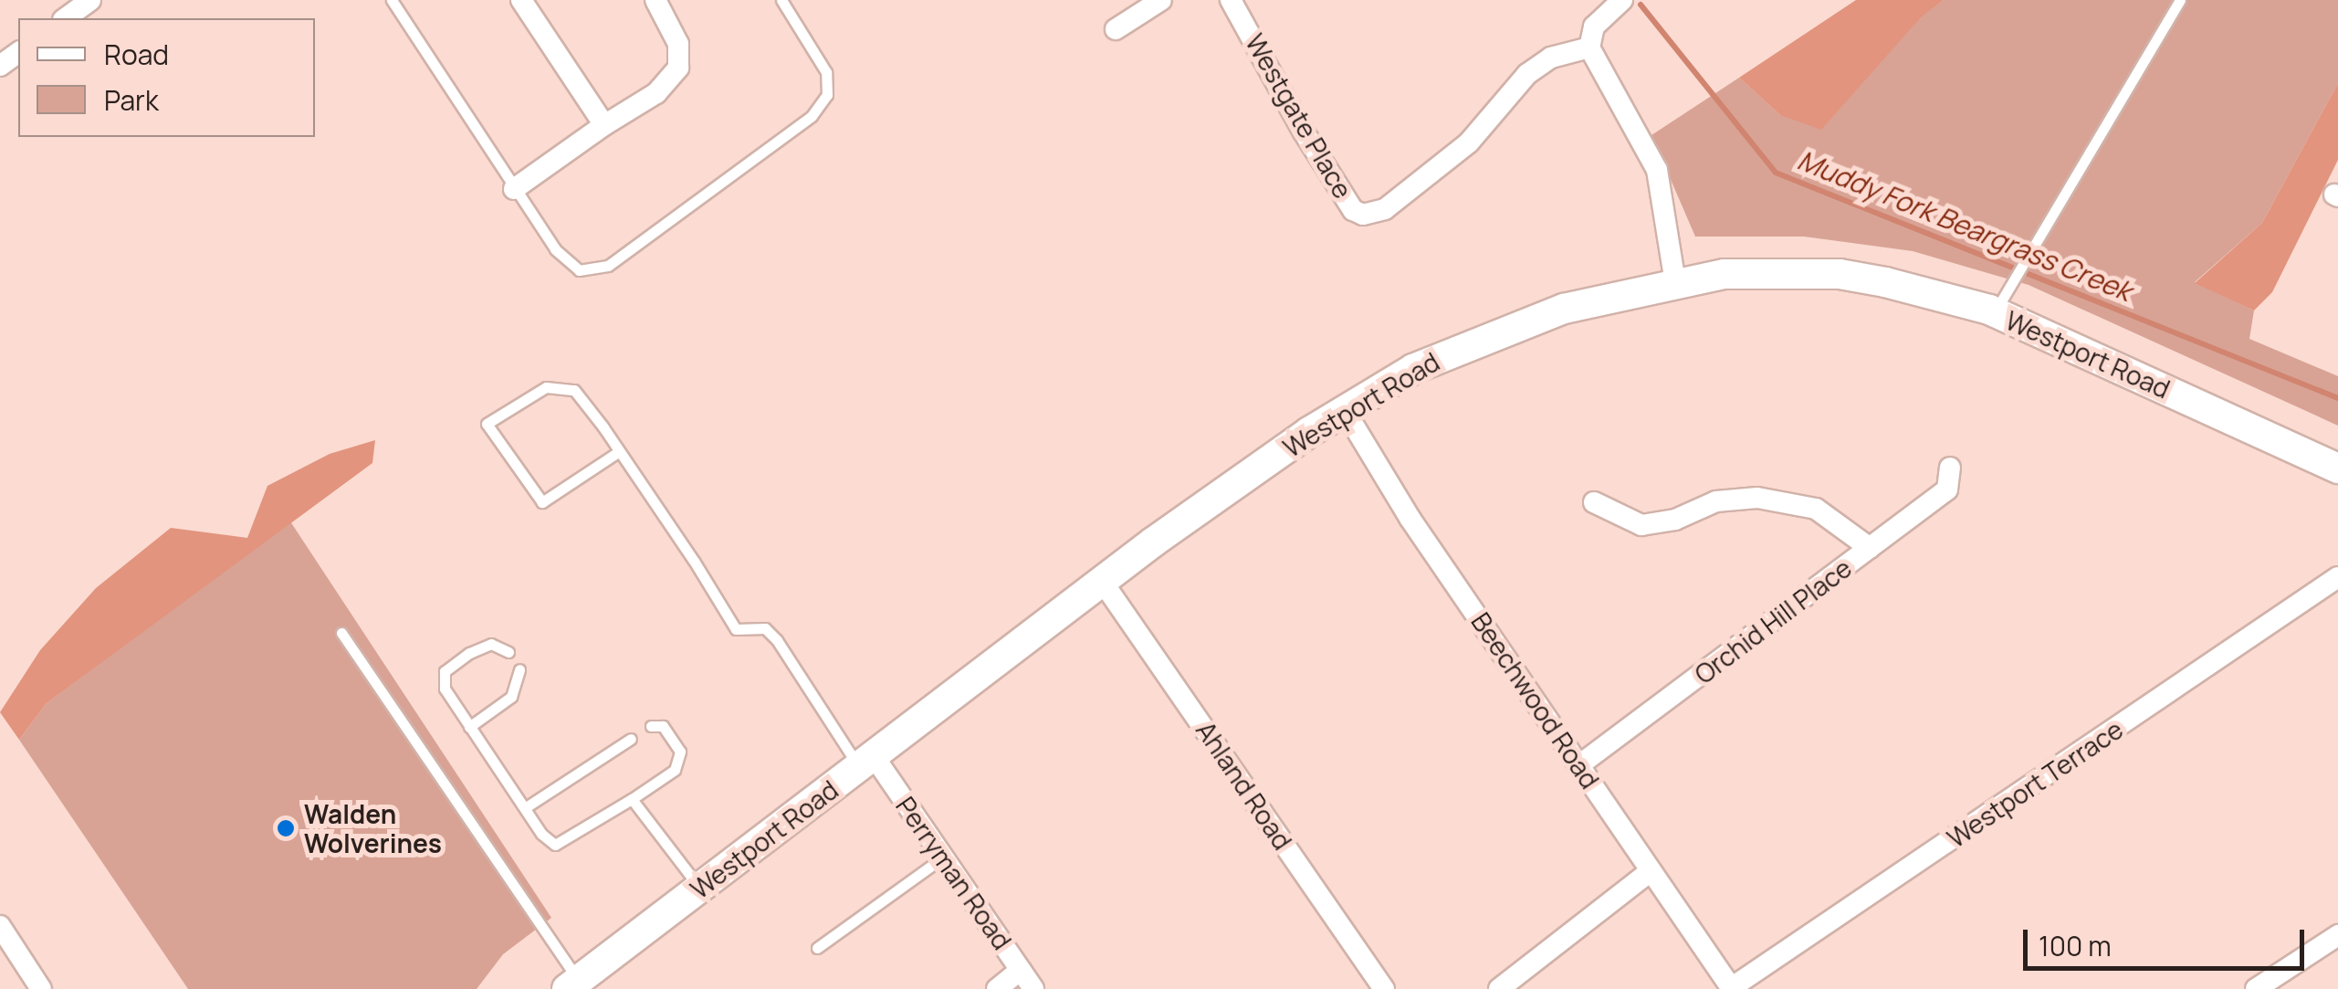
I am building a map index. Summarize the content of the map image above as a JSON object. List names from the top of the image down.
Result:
{
  "streets": {
    "main road": ["Westport Road"],
    "street": [
      "Westgate Place",
      "Orchid Hill Place",
      "Beechwood Road",
      "Westport Terrace",
      "Ahland Road",
      "Perryman Road"
    ]
  },
  "crossings": [
    ["Westport Road", "Beechwood Road"],
    ["Westport Road", "Ahland Road"],
    ["Westport Road", "Perryman Road"],
    ["Orchid Hill Place", "Beechwood Road"],
    ["Beechwood Road", "Westport Terrace"]
  ],
  "water": ["Muddy Fork Beargrass Creek"],
  "places": ["Walden Wolverines"],
  "legend": ["Road", "Park"],
  "scale_bar": "100 m"
}
